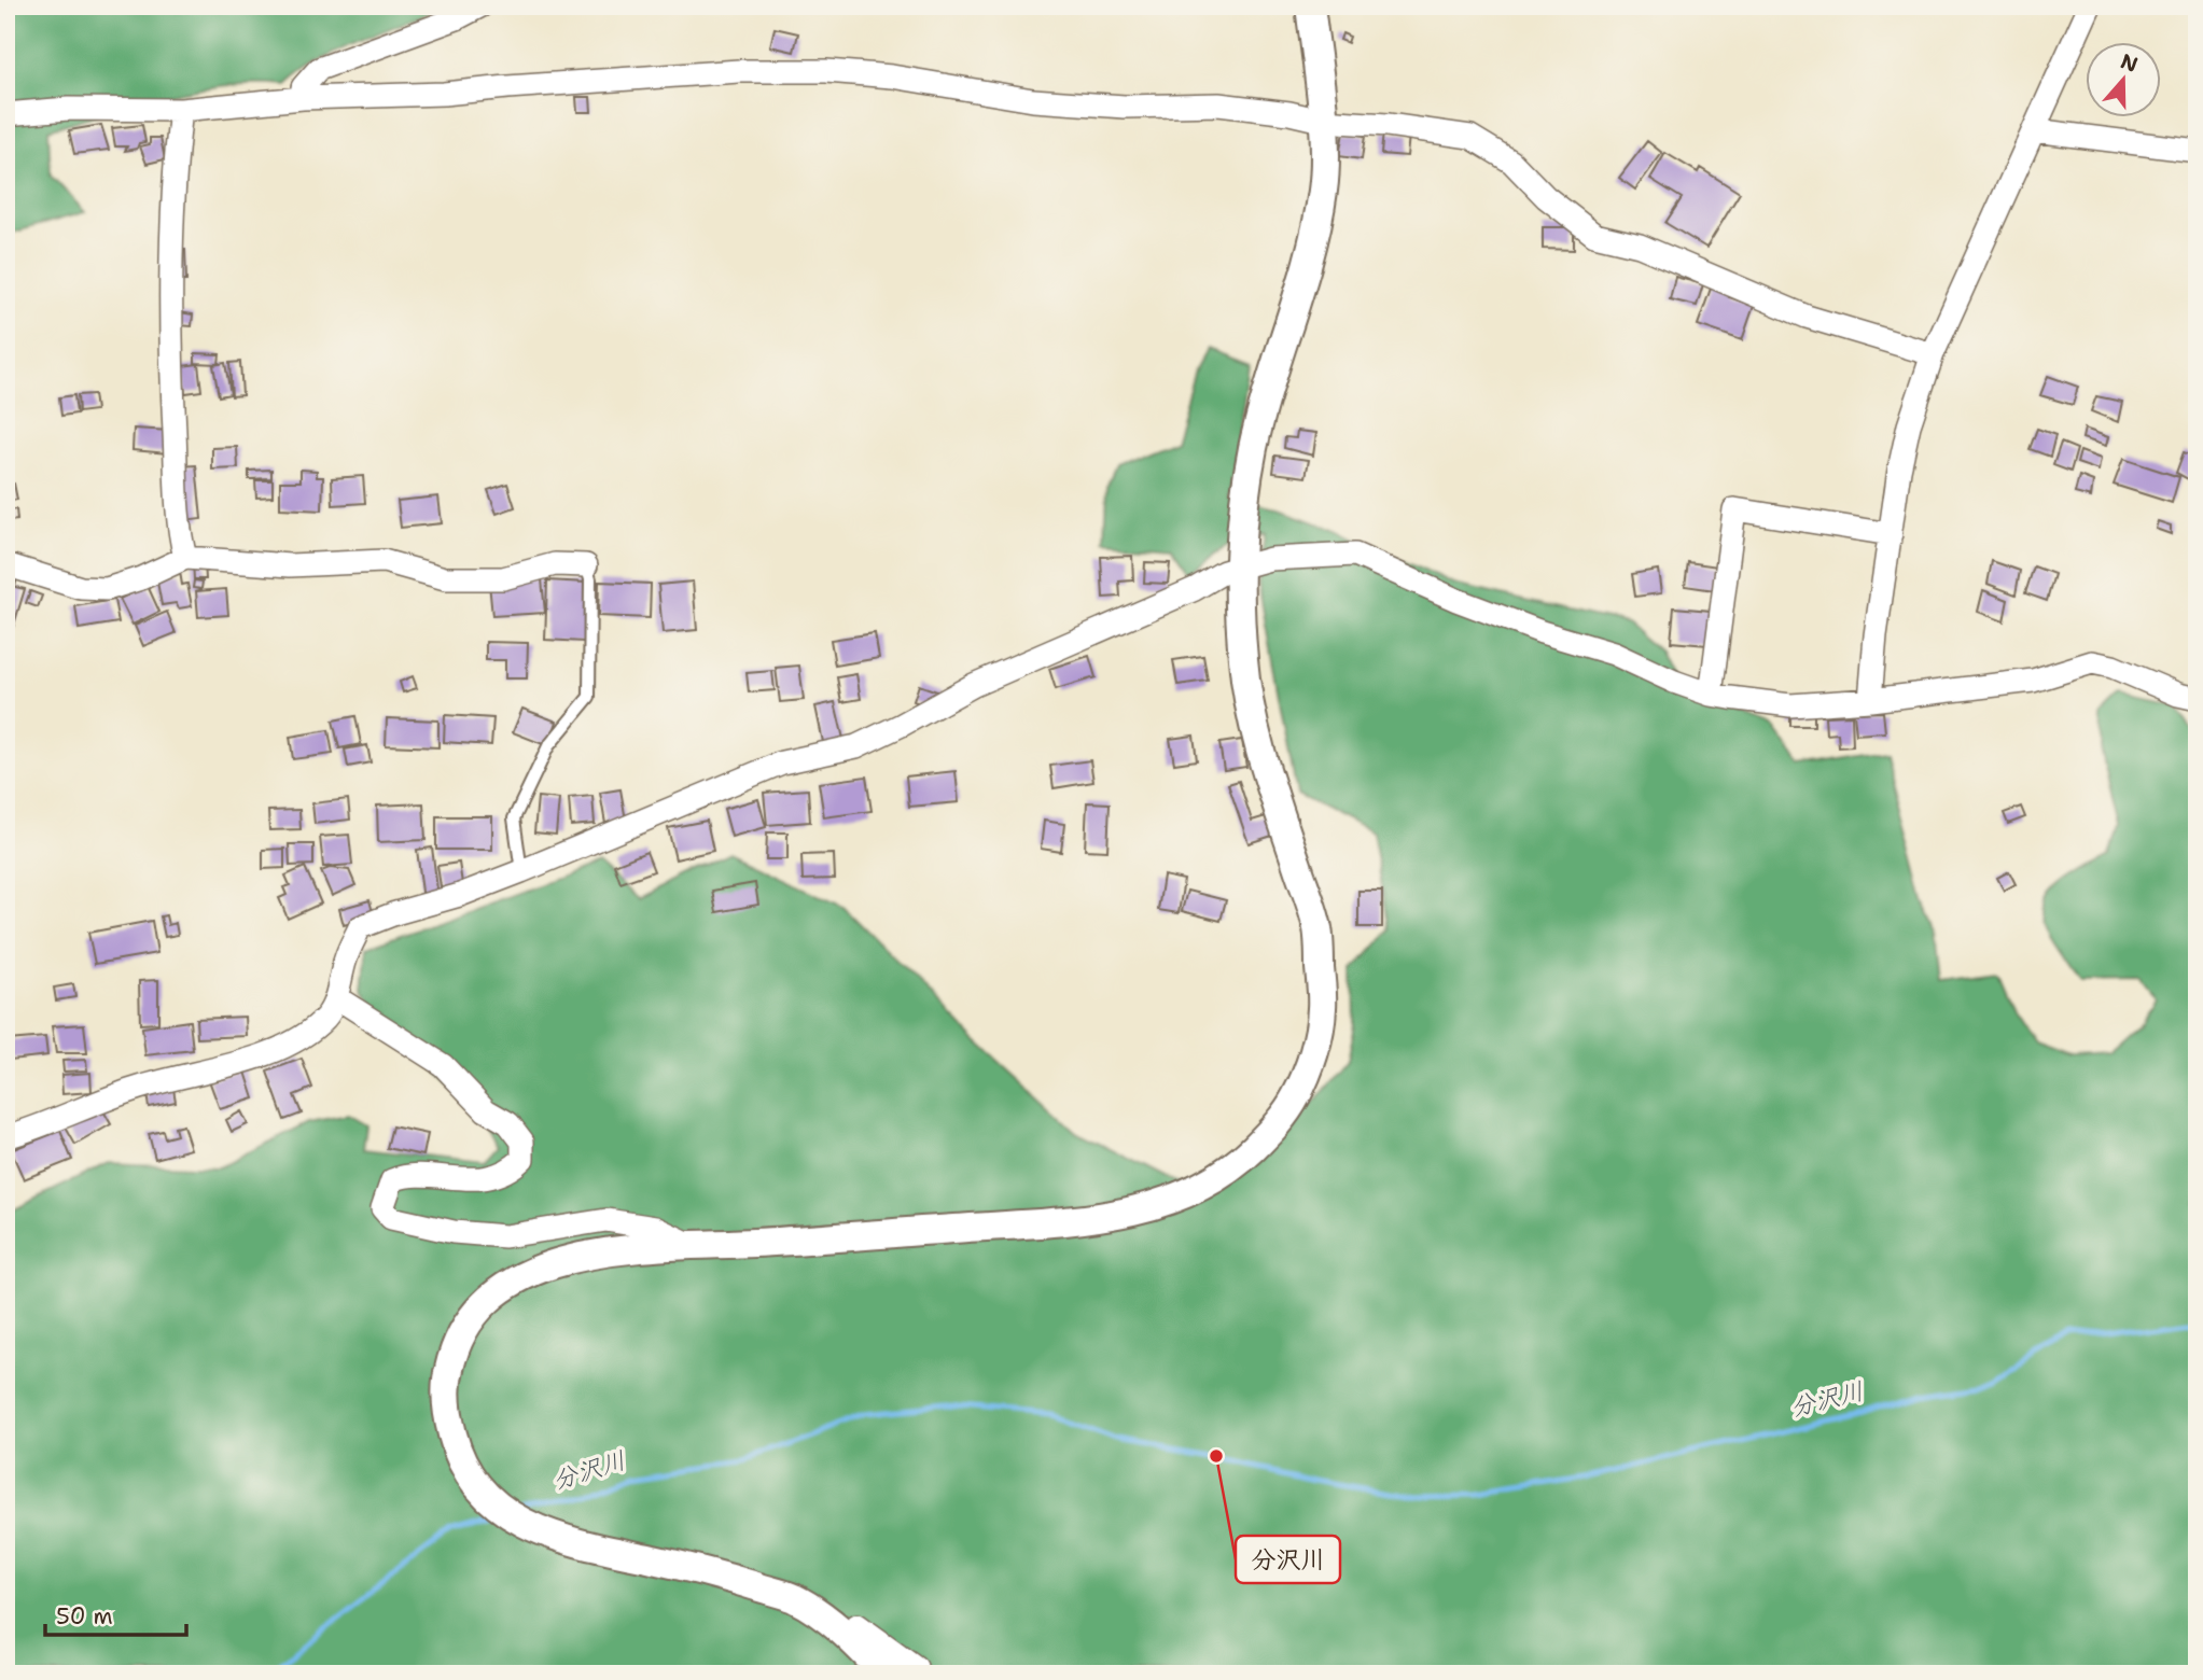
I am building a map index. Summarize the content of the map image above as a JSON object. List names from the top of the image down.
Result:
{
  "water": ["分沢川"],
  "places": ["分沢川"],
  "scale_bar": "50 m",
  "north": "top"
}
